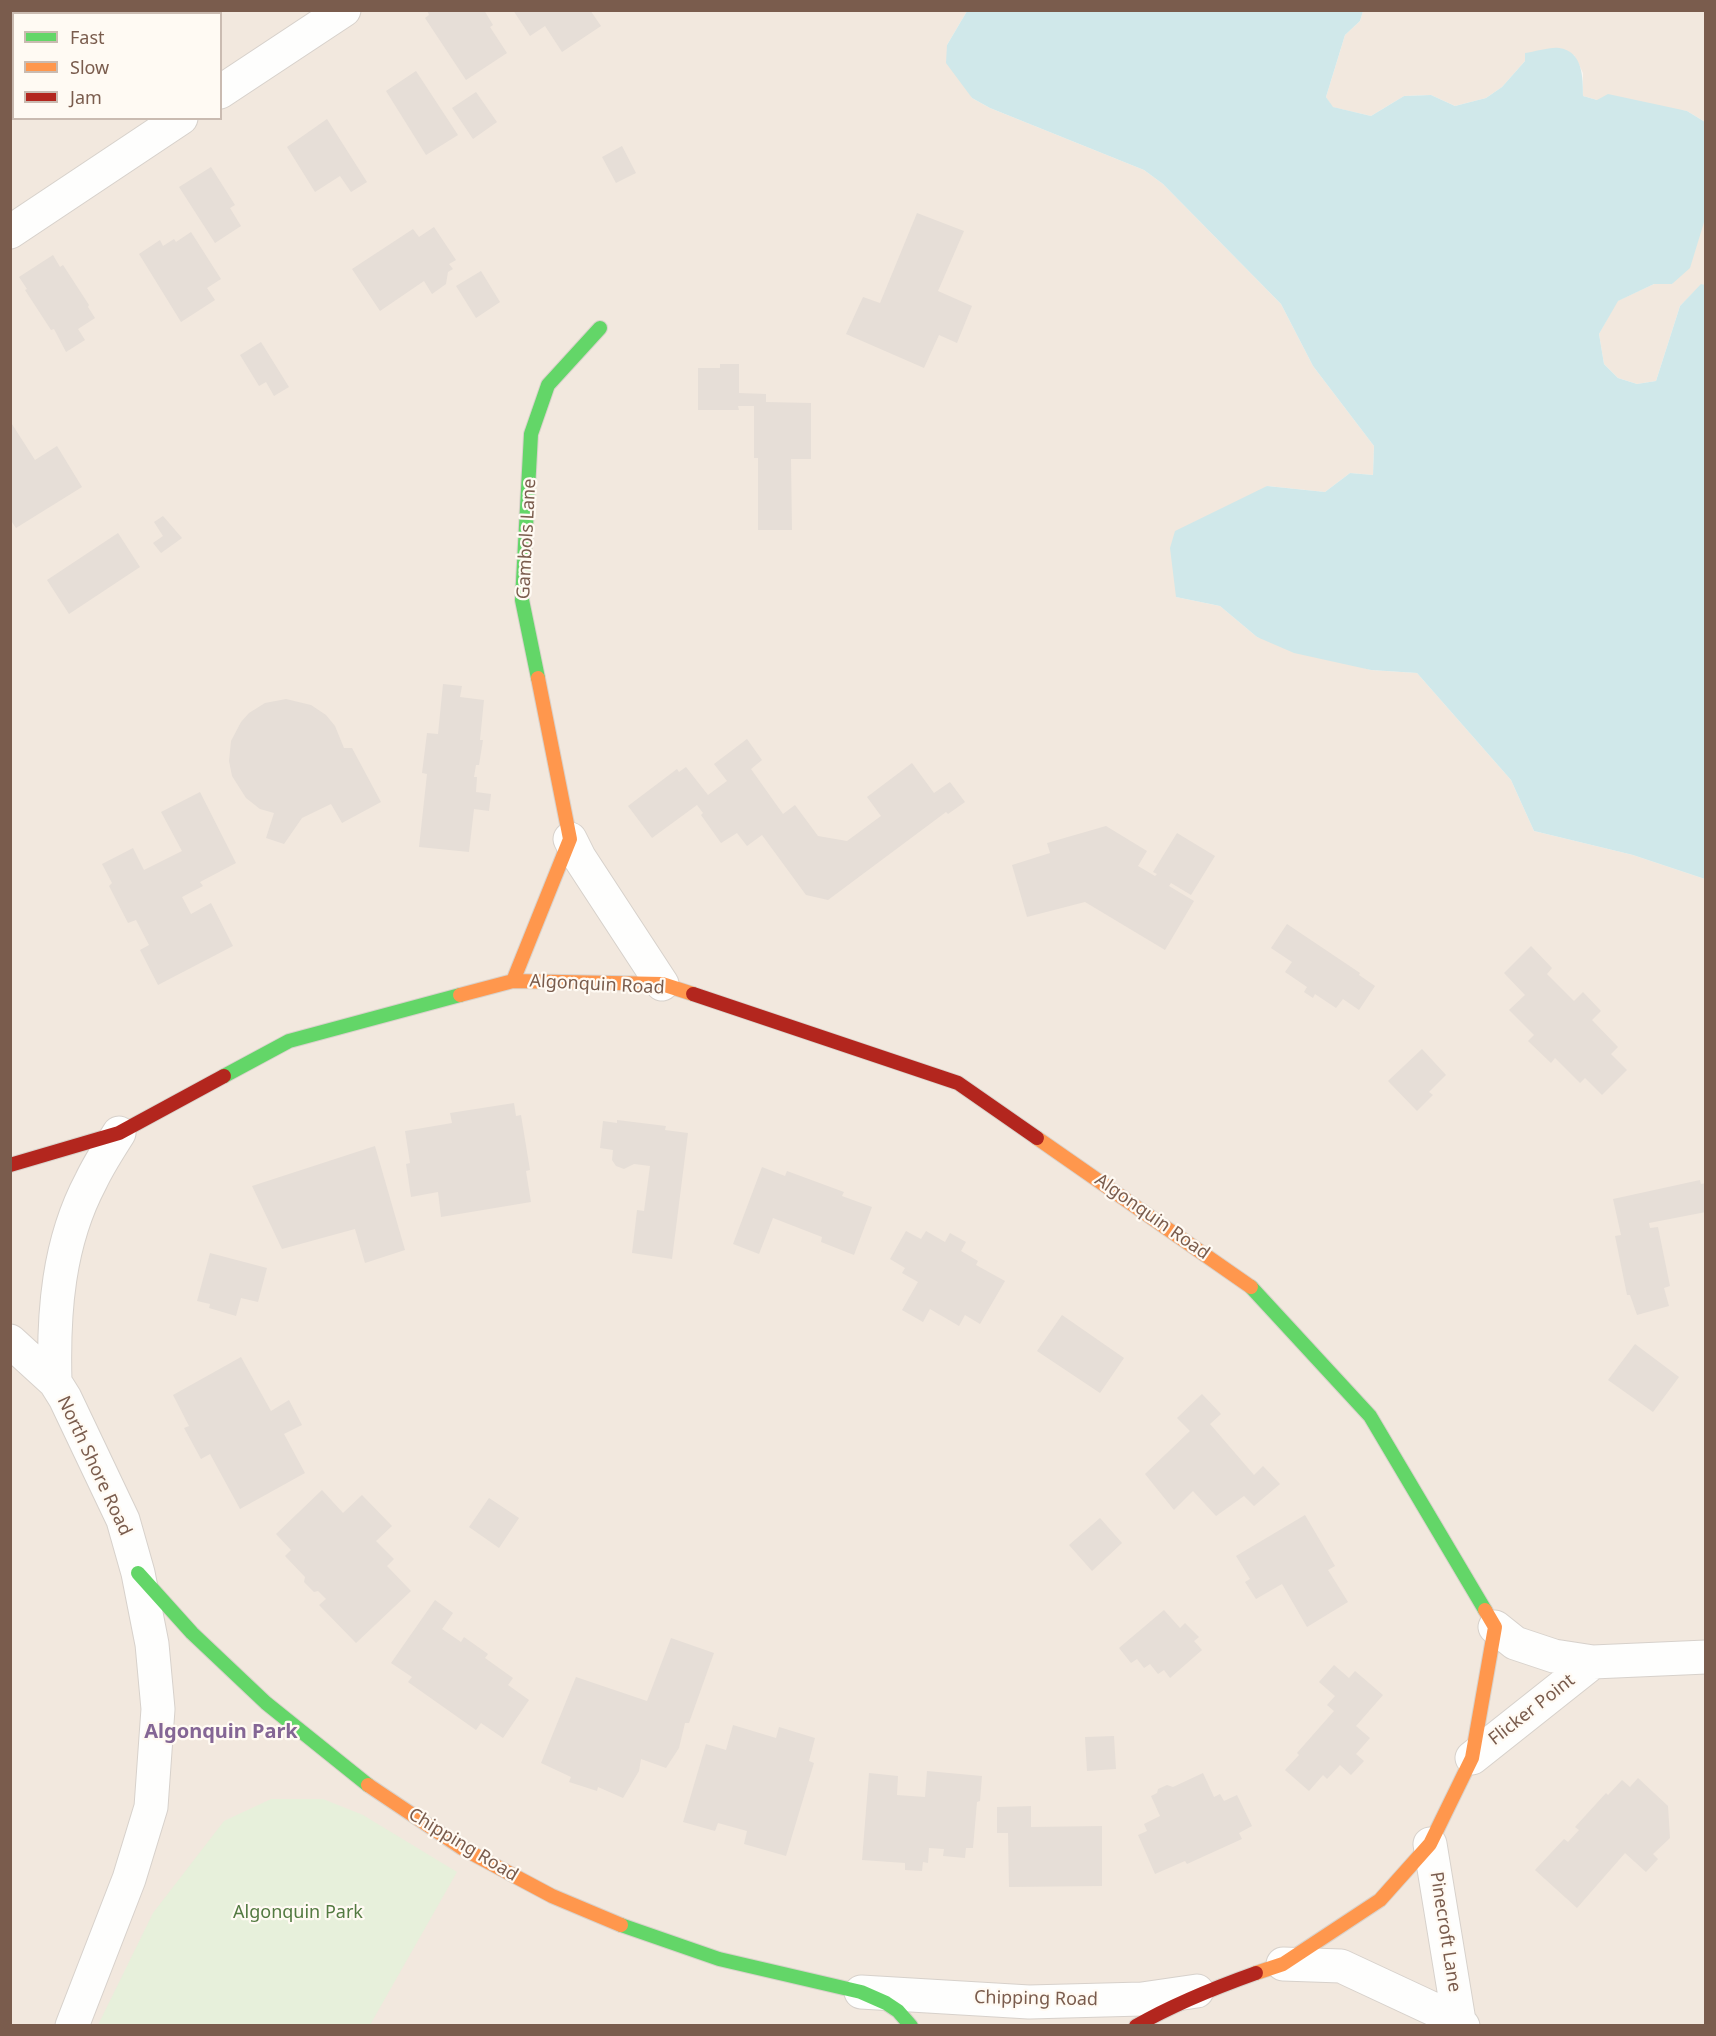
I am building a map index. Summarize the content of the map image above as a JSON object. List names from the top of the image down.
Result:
{
  "streets": {
    "street": [
      "Gambols Lane",
      "Algonquin Road",
      "North Shore Road",
      "Flicker Point",
      "Chipping Road",
      "Pinecroft Lane"
    ]
  },
  "crossings": [
    ["Gambols Lane", "Algonquin Road"],
    ["Algonquin Road", "Flicker Point"],
    ["North Shore Road", "Chipping Road"]
  ],
  "districts": ["Algonquin Park"],
  "parks": ["Algonquin Park"],
  "legend": ["Fast", "Slow", "Jam"]
}
